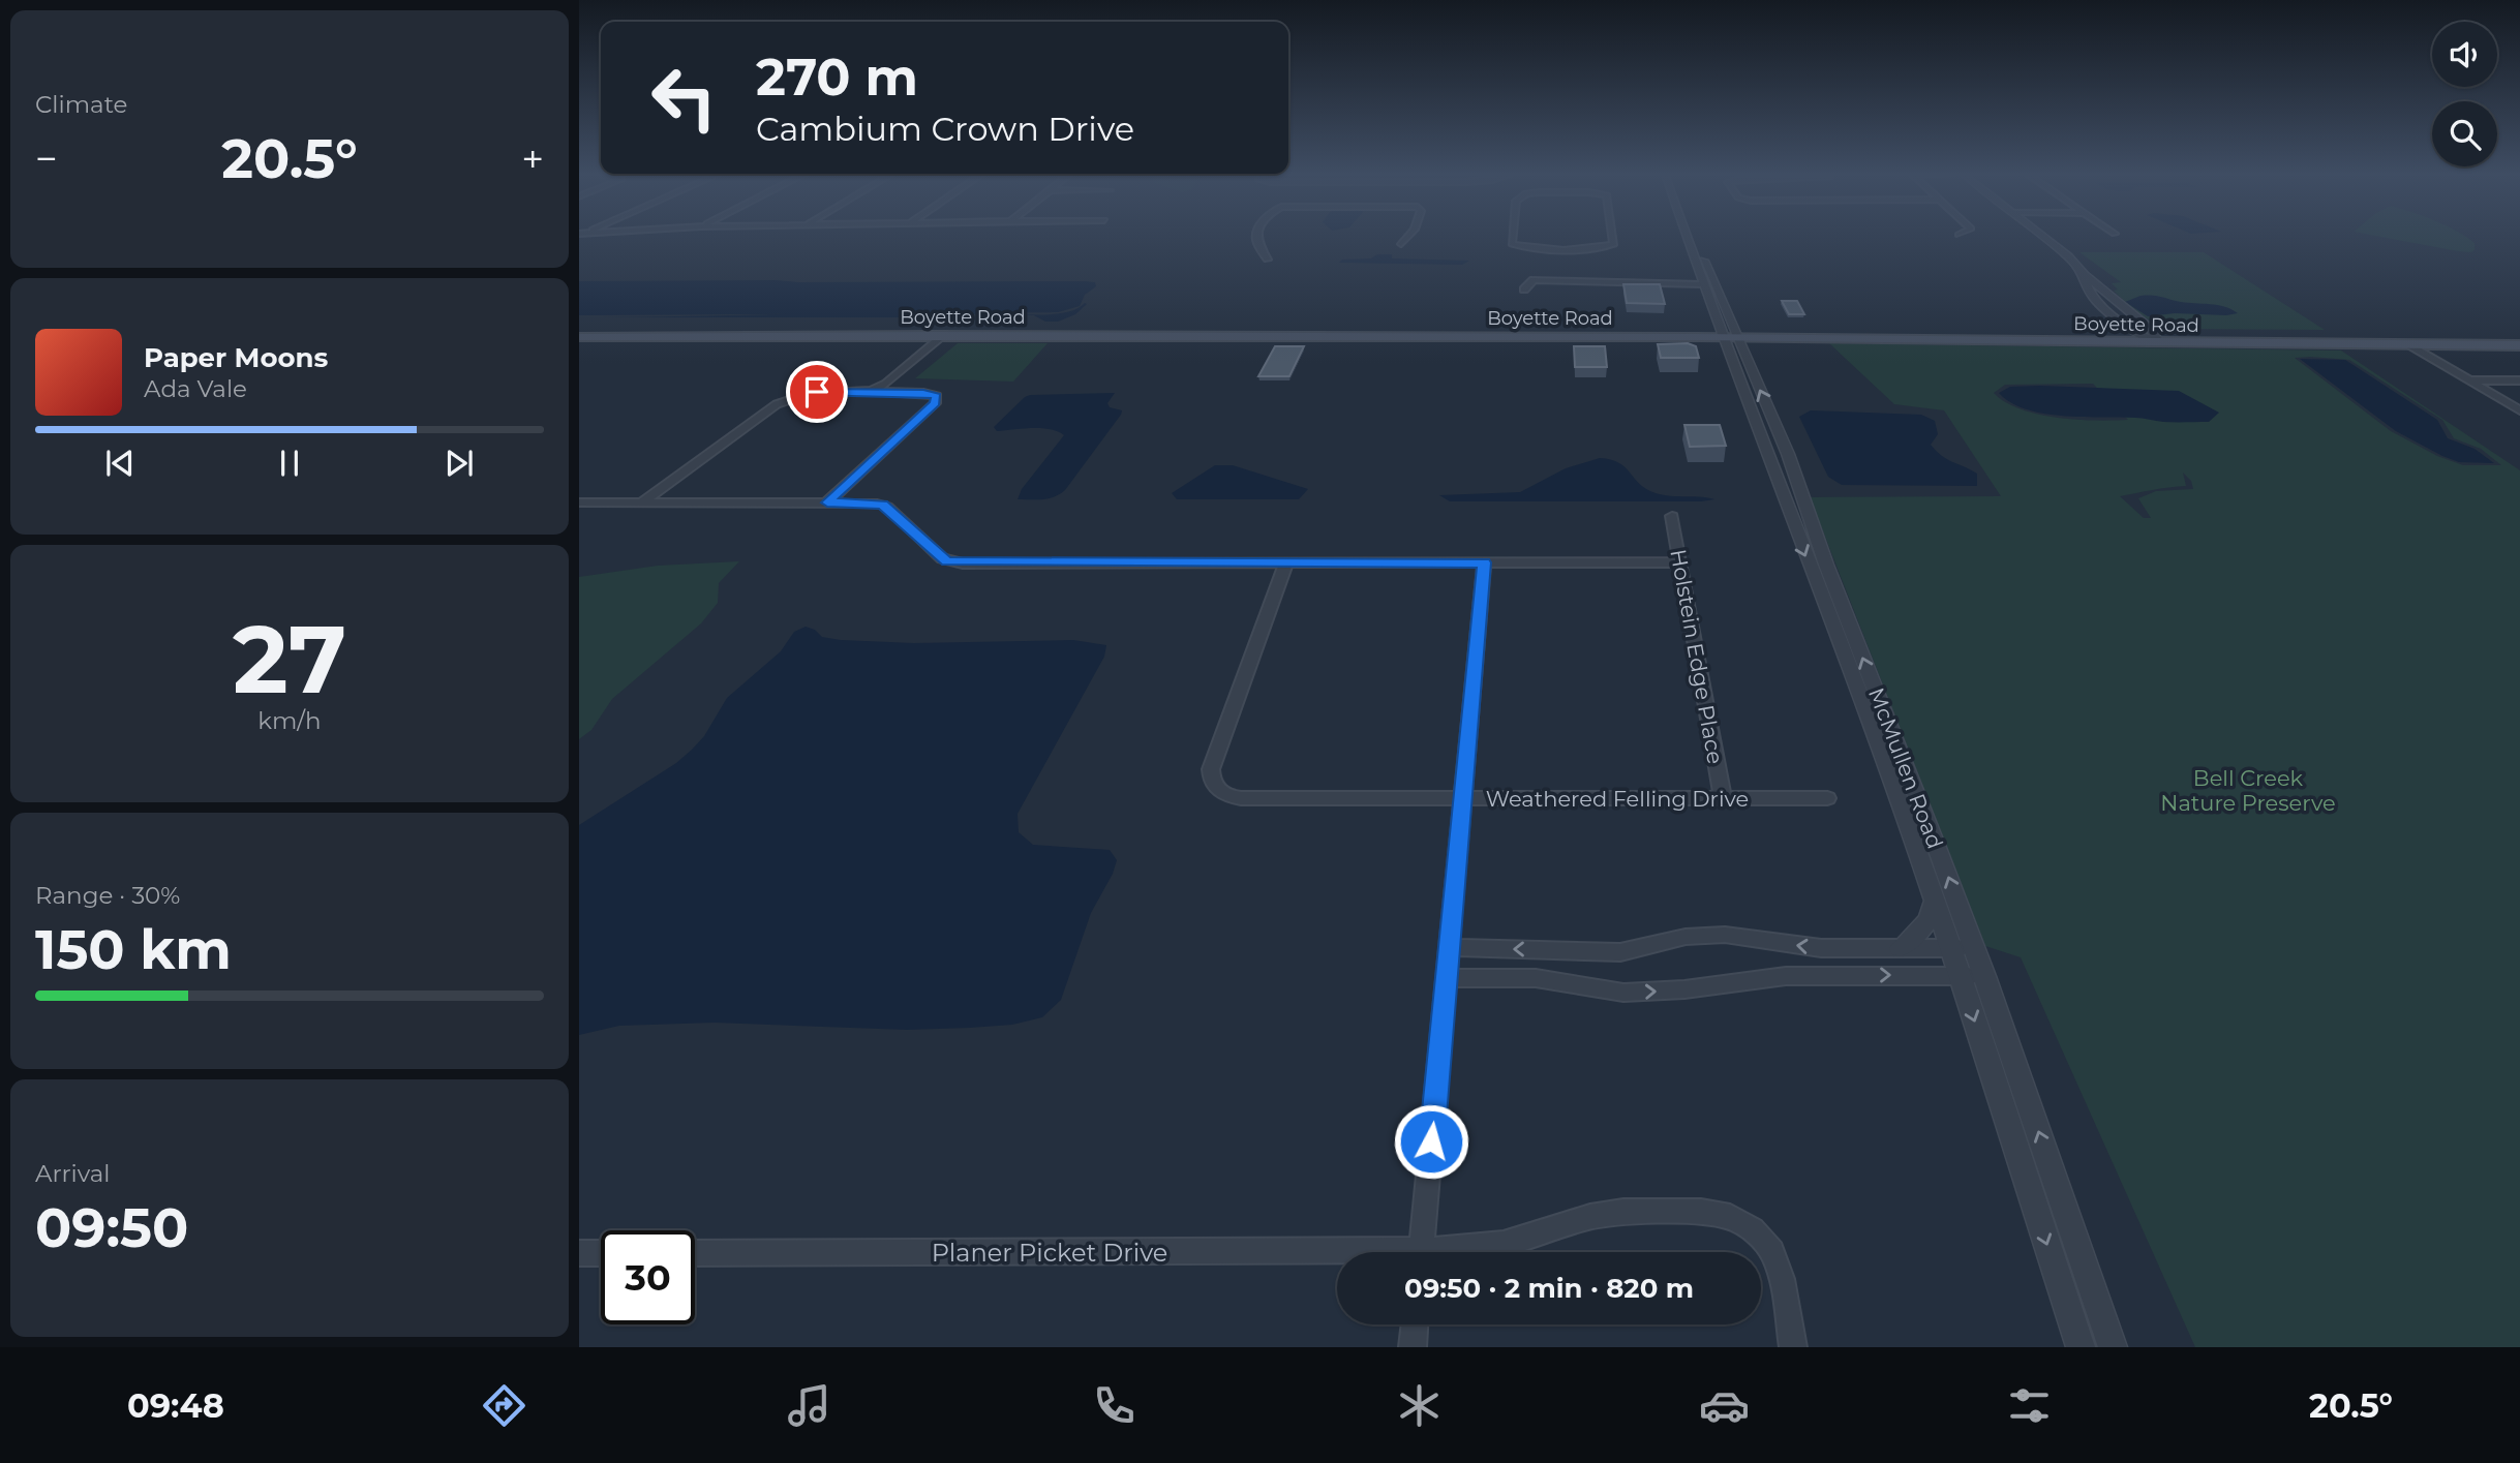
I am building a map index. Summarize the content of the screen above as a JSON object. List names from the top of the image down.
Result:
{
  "streets": {
    "main road": ["Boyette Road"],
    "street": [
      "Holstein Edge Place",
      "McMullen Road",
      "Weathered Felling Drive",
      "Planer Picket Drive"
    ]
  },
  "crossings": [
    ["Boyette Road", "McMullen Road"],
    ["Holstein Edge Place", "Weathered Felling Drive"]
  ],
  "parks": ["Bell Creek Nature Preserve"],
  "page": {
    "tile": [
      "Climate",
      ["27", "km/h"],
      ["Range · 30%", "150 km"],
      ["Arrival", "09:50"]
    ],
    "turn": ["270 m", "Cambium Crown Drive"],
    "heat": ["−", "20.5°", "+"],
    "song": ["Paper Moons", "Ada Vale"],
    "limit": "30",
    "trip": "09:50 · 2 min · 820 m",
    "tabs": ["09:48", "20.5°"]
  }
}
